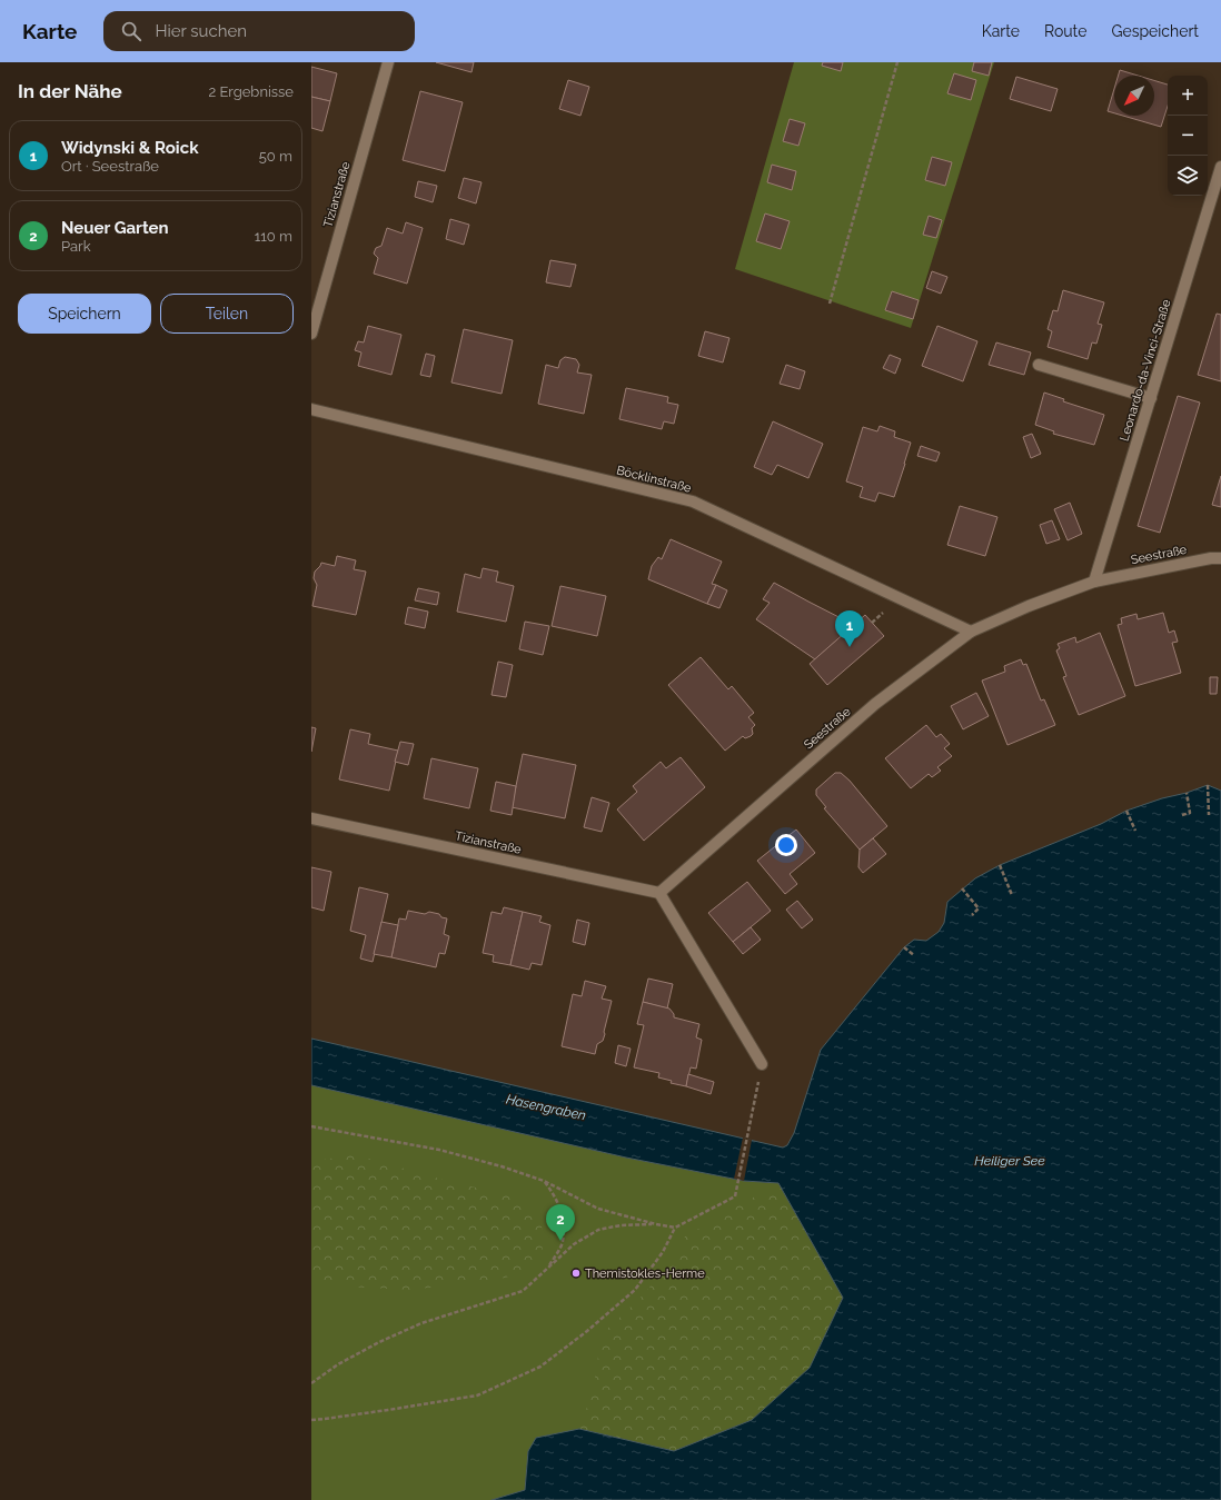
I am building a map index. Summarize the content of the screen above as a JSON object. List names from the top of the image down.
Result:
{
  "streets": {
    "street": [
      "Tizianstraße",
      "Leonardo-da-Vinci-Straße",
      "Böcklinstraße",
      "Seestraße"
    ]
  },
  "crossings": [
    ["Tizianstraße", "Seestraße"],
    ["Leonardo-da-Vinci-Straße", "Seestraße"],
    ["Böcklinstraße", "Seestraße"]
  ],
  "water": ["Hasengraben", "Heiliger See"],
  "places": ["Themistokles-Herme"],
  "north": "bottom left",
  "page": {
    "header": "Karte",
    "search": "Hier suchen",
    "nav": ["Karte", "Route", "Gespeichert"],
    "heading": ["In der Nähe", "2 Ergebnisse"],
    "map_buttons": ["+", "−"],
    "list": [
      {
        "mark": "1",
        "name": "Widynski & Roick",
        "note": "Ort · Seestraße",
        "value": "50 m"
      },
      {
        "mark": "2",
        "name": "Neuer Garten",
        "note": "Park",
        "value": "110 m"
      }
    ],
    "buttons": ["Speichern", "Teilen"],
    "pins": ["1", "2"]
  }
}
